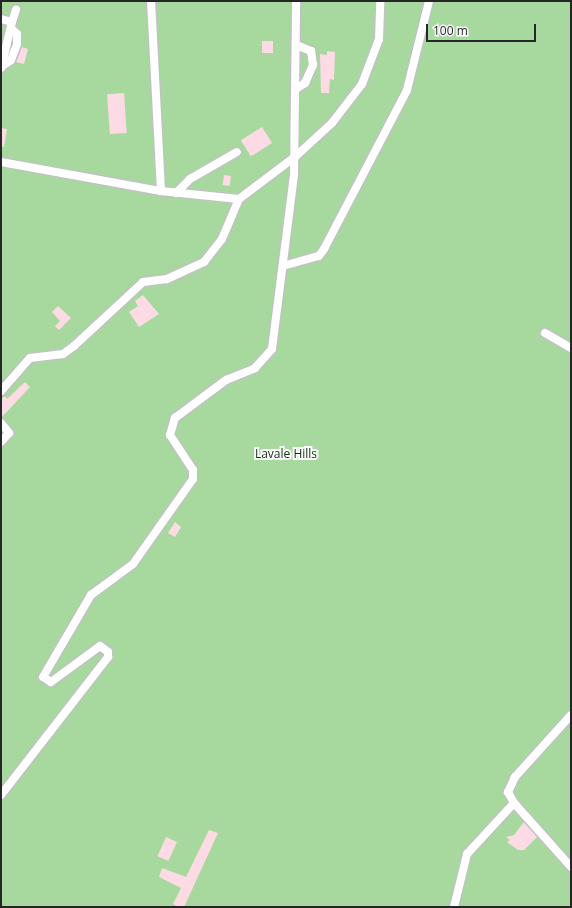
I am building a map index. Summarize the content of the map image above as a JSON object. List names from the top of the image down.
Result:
{
  "parks": ["Lavale Hills"],
  "scale_bar": "100 m"
}
